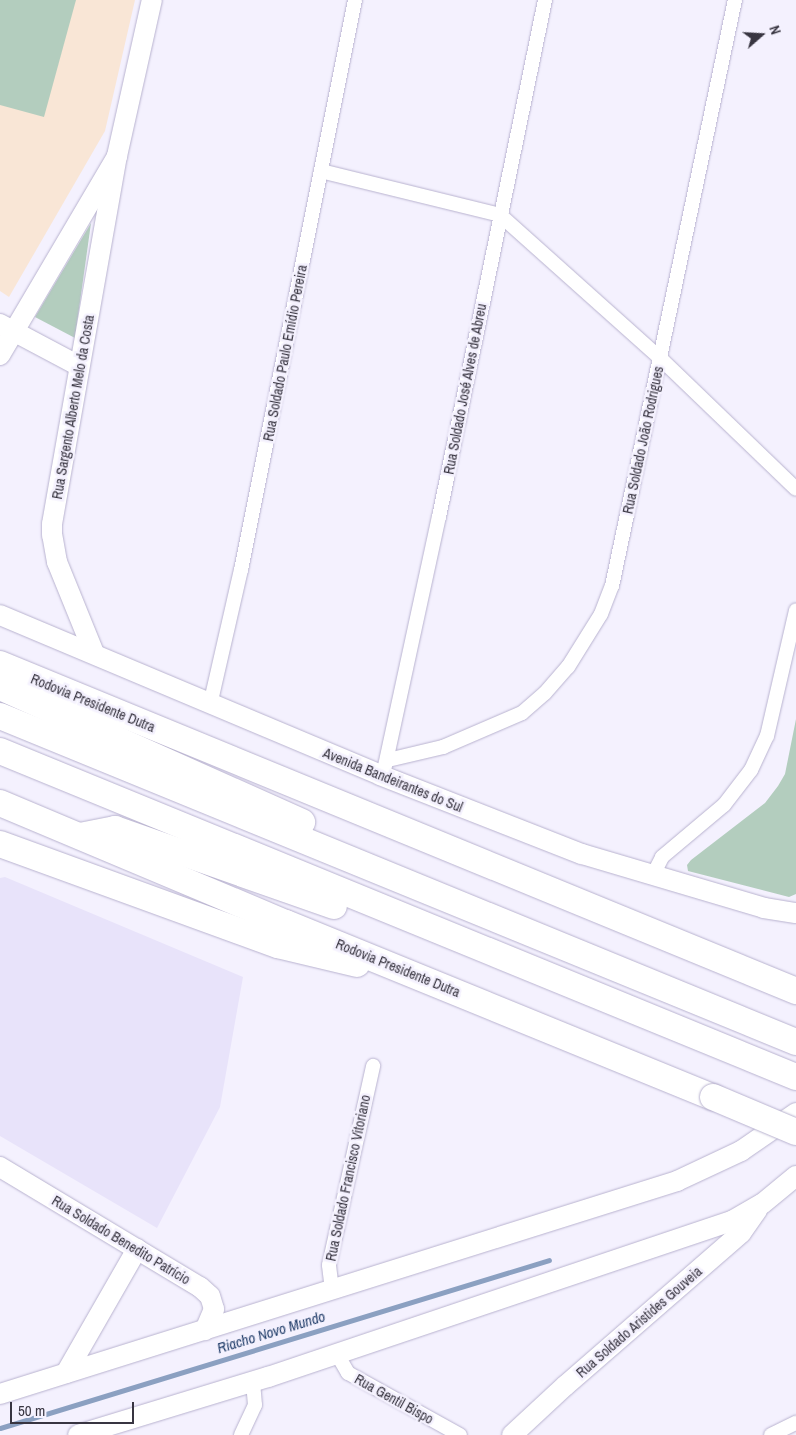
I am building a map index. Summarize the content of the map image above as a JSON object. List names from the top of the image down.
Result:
{
  "streets": {
    "highway": ["Rodovia Presidente Dutra"],
    "street": [
      "Rua Soldado Paulo Emídio Pereira",
      "Rua Soldado José Alves de Abreu",
      "Rua Sargento Alberto Melo da Costa",
      "Rua Soldado João Rodrigues",
      "Avenida Bandeirantes do Sul",
      "Rua Soldado Francisco Vitoriano",
      "Rua Soldado Benedito Patrício",
      "Rua Soldado Aristides Gouveia",
      "Rua Gentil Bispo"
    ]
  },
  "crossings": [
    ["Rua Soldado Paulo Emídio Pereira", "Avenida Bandeirantes do Sul"],
    ["Rua Soldado José Alves de Abreu", "Rua Soldado João Rodrigues"],
    ["Rua Soldado José Alves de Abreu", "Avenida Bandeirantes do Sul"],
    ["Rua Sargento Alberto Melo da Costa", "Avenida Bandeirantes do Sul"],
    ["Rua Soldado João Rodrigues", "Avenida Bandeirantes do Sul"]
  ],
  "water": ["Riacho Novo Mundo"],
  "scale_bar": "50 m",
  "north": "right"
}
